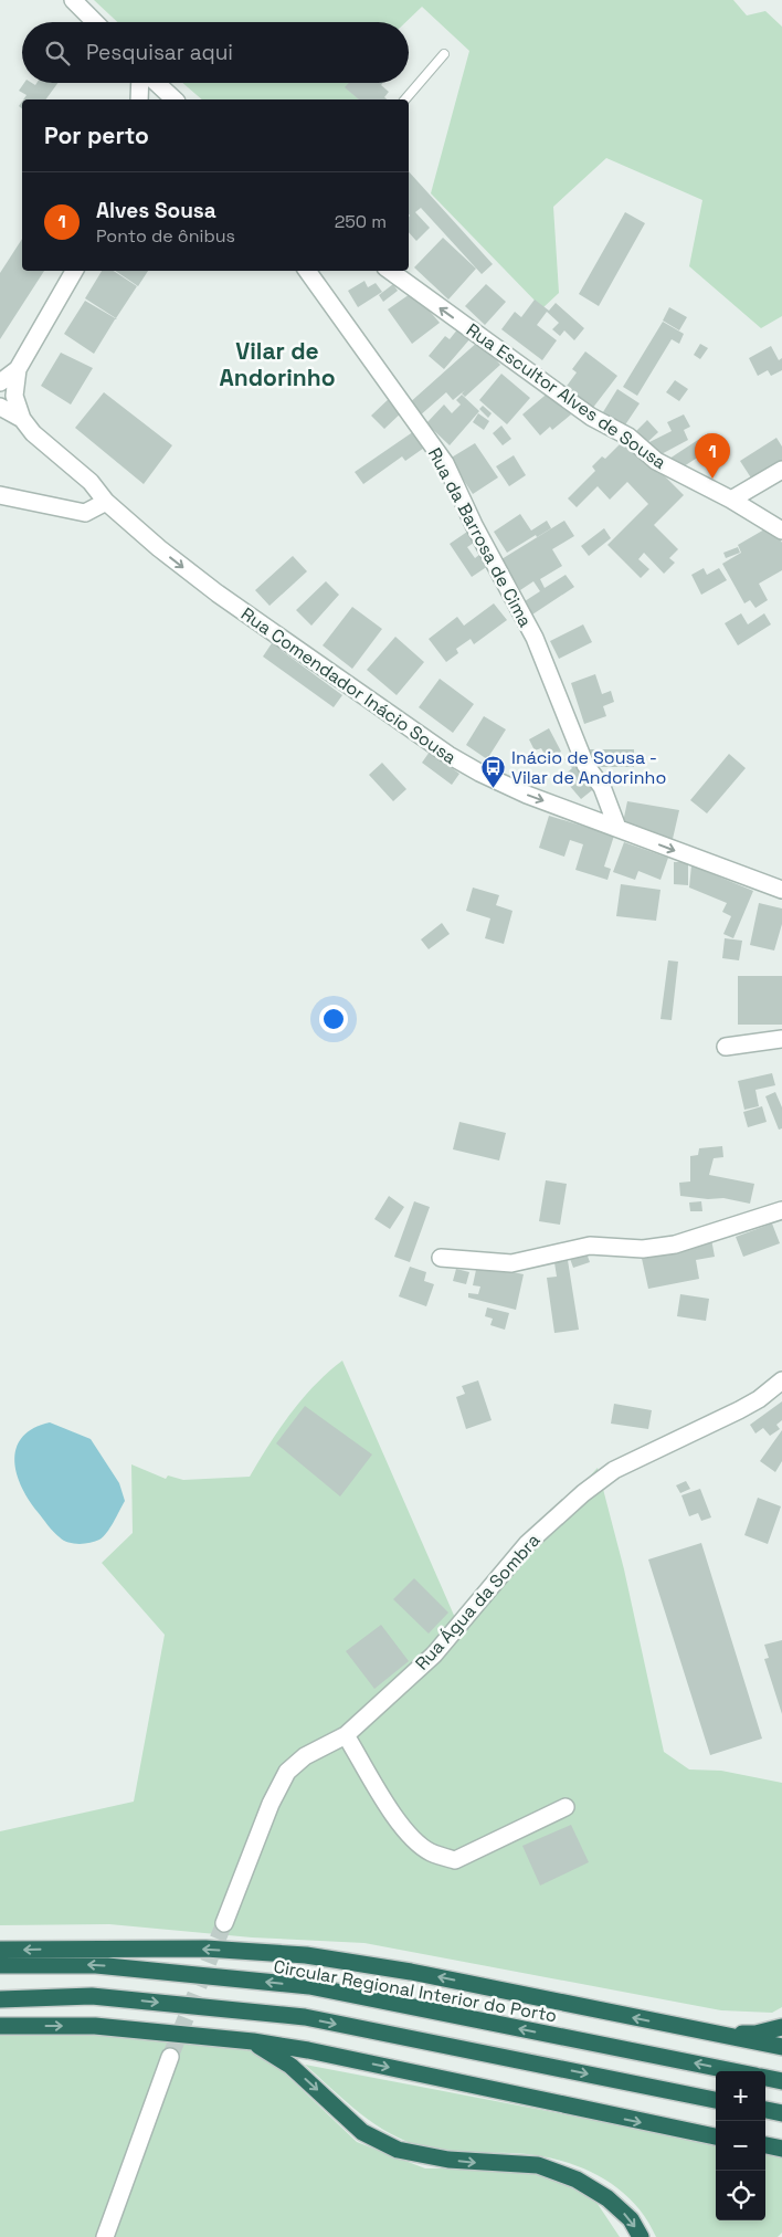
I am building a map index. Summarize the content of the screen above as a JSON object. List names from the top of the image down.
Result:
{
  "streets": {
    "highway": ["Circular Regional Interior do Porto"],
    "street": [
      "Rua Escultor Alves de Sousa",
      "Rua da Barrosa de Cima",
      "Rua Comendador Inácio Sousa",
      "Rua Água da Sombra"
    ]
  },
  "crossings": [
    ["Rua da Barrosa de Cima", "Rua Comendador Inácio Sousa"]
  ],
  "one_way": ["Rua Escultor Alves de Sousa", "Rua Comendador Inácio Sousa"],
  "districts": ["Vilar de Andorinho"],
  "places": {
    "bus stop": ["Inácio de Sousa - Vilar de Andorinho"]
  },
  "page": {
    "search": "Pesquisar aqui",
    "heading": "Por perto",
    "list": [
      {
        "mark": "1",
        "name": "Alves Sousa",
        "note": "Ponto de ônibus",
        "value": "250 m"
      }
    ],
    "pins": "1",
    "map_buttons": ["+", "−"]
  }
}
